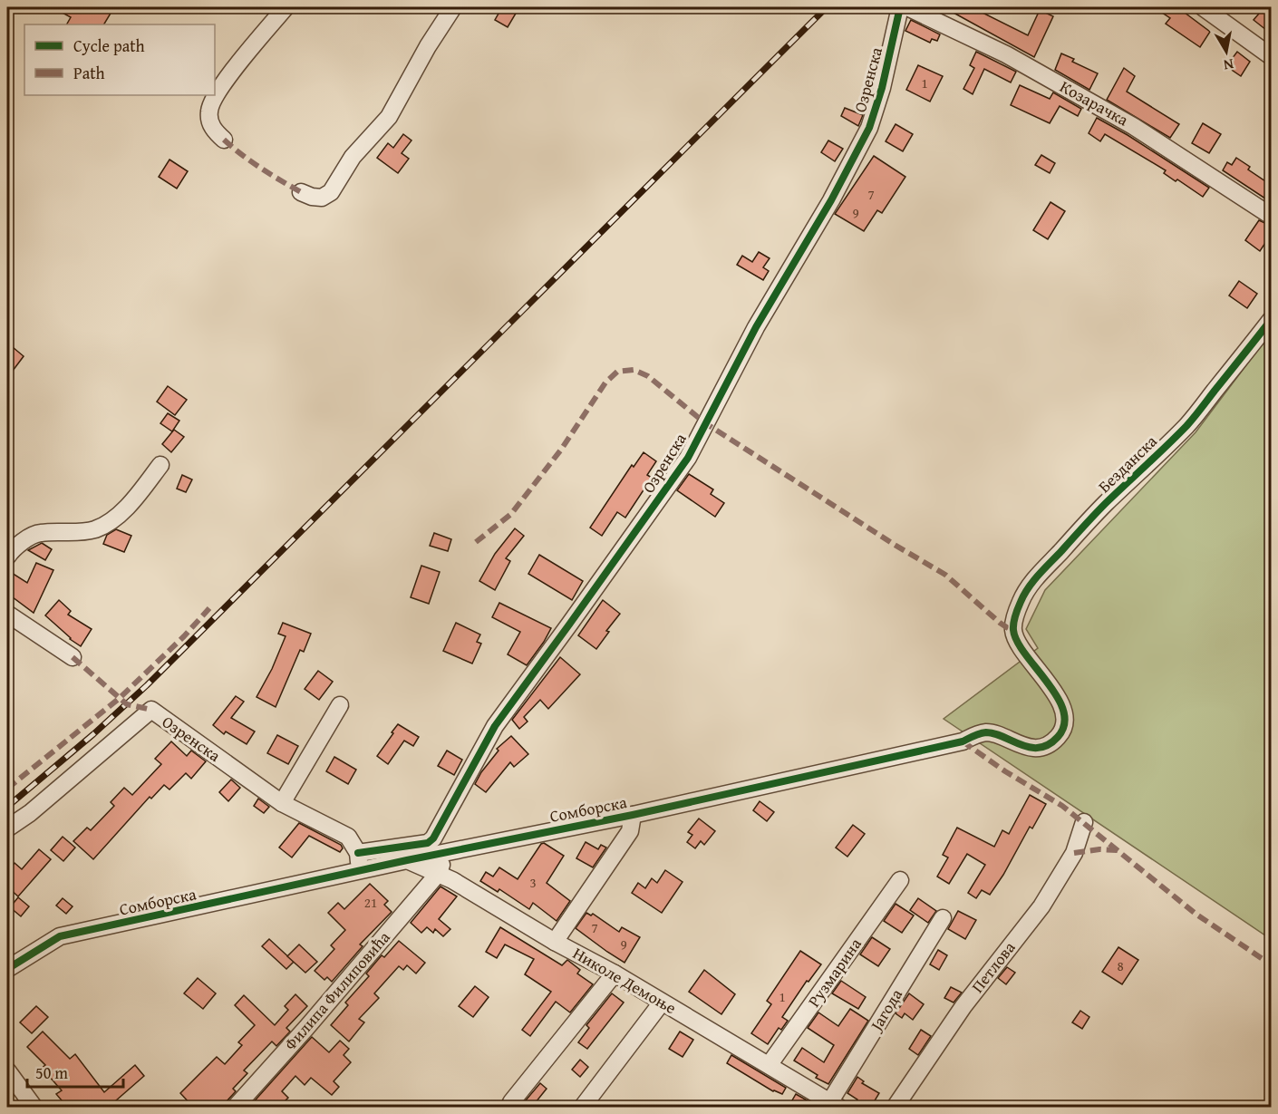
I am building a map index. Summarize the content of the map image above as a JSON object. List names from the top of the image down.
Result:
{
  "streets": {
    "street": [
      "Озренска",
      "Козарачка",
      "Безданска",
      "Сомборска",
      "Петлова",
      "Рузмарина",
      "Николе Демоње",
      "Филипа Филиповића",
      "Јагода"
    ]
  },
  "crossings": [
    ["Безданска", "Сомборска"],
    ["Сомборска", "Николе Демоње"],
    ["Рузмарина", "Николе Демоње"],
    ["Николе Демоње", "Филипа Филиповића"],
    ["Николе Демоње", "Јагода"]
  ],
  "house_numbers": [
    "1",
    "7",
    "9",
    "3",
    "21",
    "7",
    "9",
    "8",
    "1"
  ],
  "legend": ["Cycle path", "Path"],
  "scale_bar": "50 m",
  "north": "bottom"
}
